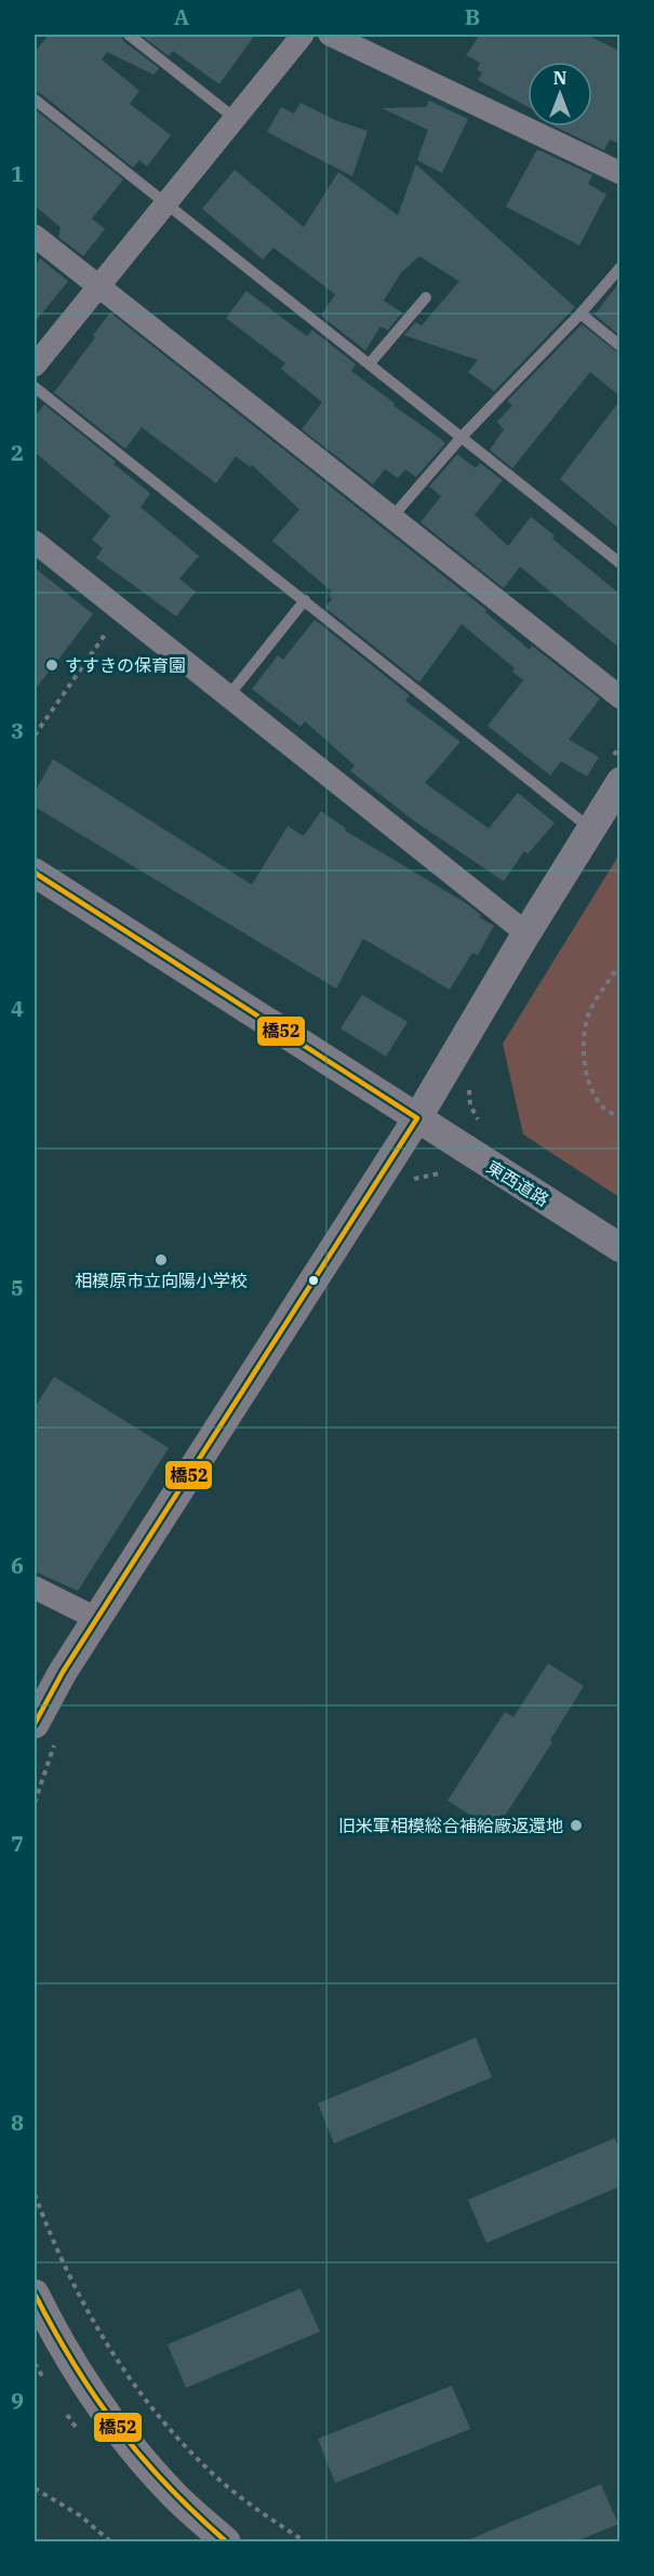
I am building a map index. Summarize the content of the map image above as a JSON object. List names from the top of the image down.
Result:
{
  "streets": {
    "street": ["東西道路"]
  },
  "places": ["すすきの保育園", "相模原市立向陽小学校", "旧米軍相模総合補給廠返還地"],
  "lines": ["transit line 橋52"],
  "north": "top",
  "grid": {
    "columns": ["A", "B"],
    "rows": [
      "1",
      "2",
      "3",
      "4",
      "5",
      "6",
      "7",
      "8",
      "9"
    ]
  }
}
